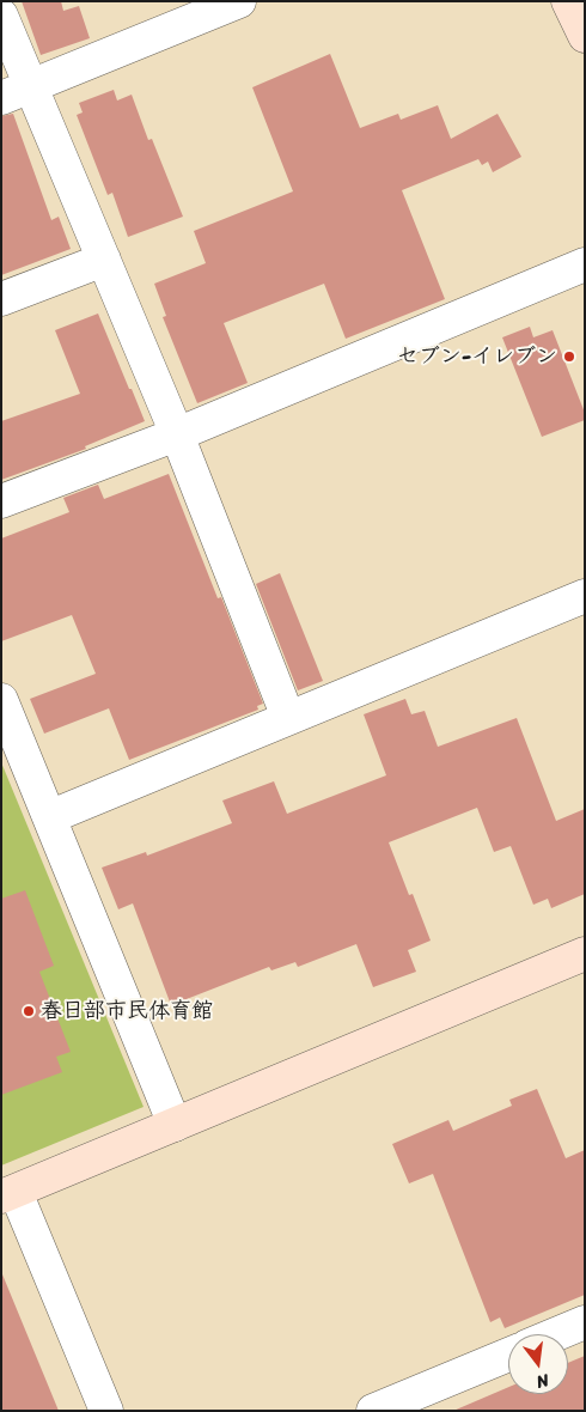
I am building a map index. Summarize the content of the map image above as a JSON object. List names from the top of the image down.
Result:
{
  "places": ["セブン-イレブン", "春日部市民体育館"],
  "north": "bottom"
}
